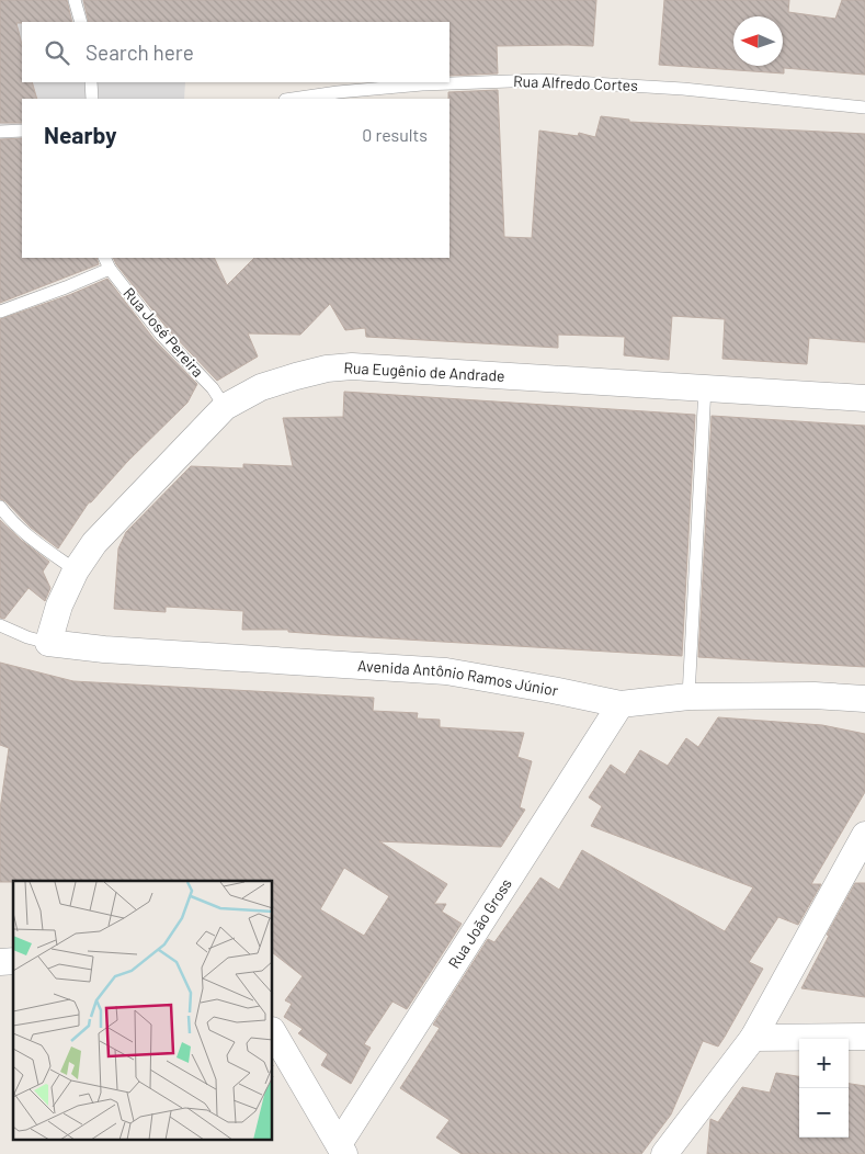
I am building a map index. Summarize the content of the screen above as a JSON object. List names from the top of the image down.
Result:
{
  "streets": {
    "street": ["Rua Eugênio de Andrade", "Avenida Antônio Ramos Júnior", "Rua João Gross"],
    "lane": ["Rua Alfredo Cortes", "Rua José Pereira"]
  },
  "crossings": [
    ["Rua José Pereira", "Rua Eugênio de Andrade"],
    ["Rua Eugênio de Andrade", "Avenida Antônio Ramos Júnior"],
    ["Avenida Antônio Ramos Júnior", "Rua João Gross"]
  ],
  "north": "left",
  "page": {
    "search": "Search here",
    "heading": ["Nearby", "0 results"],
    "map_buttons": ["+", "−"]
  }
}
